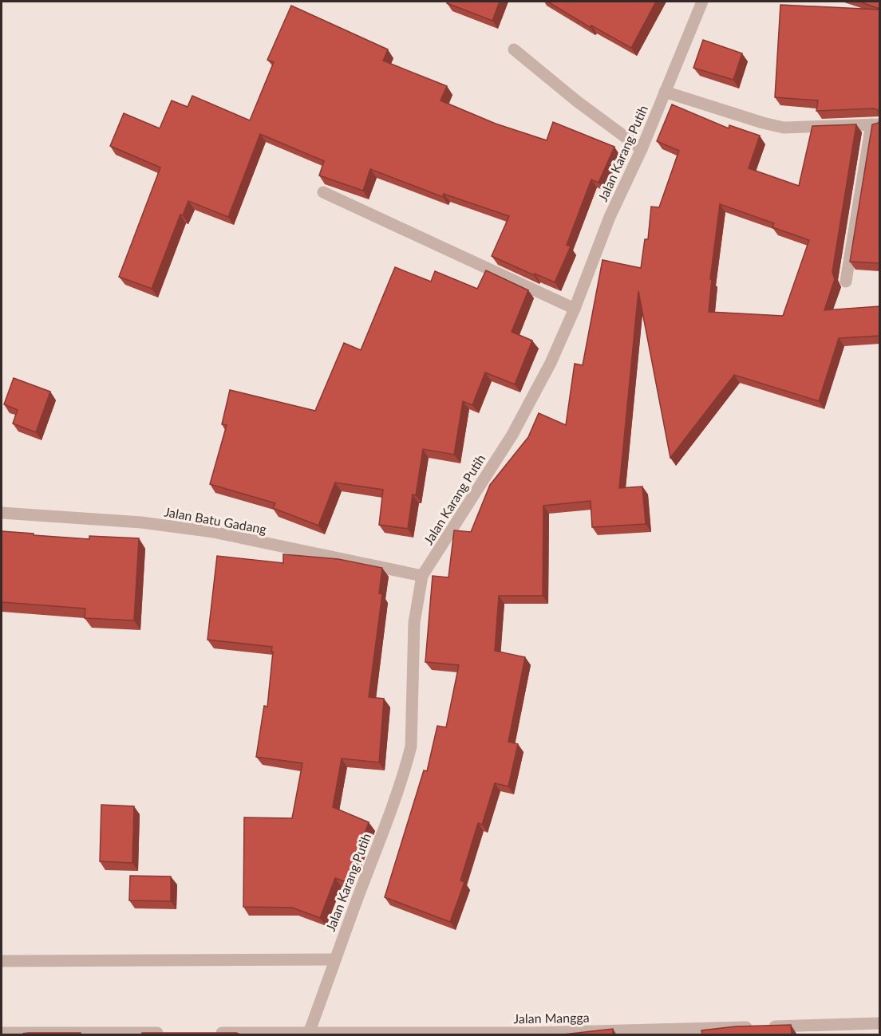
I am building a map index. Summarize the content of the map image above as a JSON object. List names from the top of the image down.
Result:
{
  "streets": {
    "street": ["Jalan Karang Putih", "Jalan Batu Gadang", "Jalan Mangga"]
  },
  "crossings": [
    ["Jalan Karang Putih", "Jalan Batu Gadang"],
    ["Jalan Karang Putih", "Jalan Mangga"]
  ]
}
